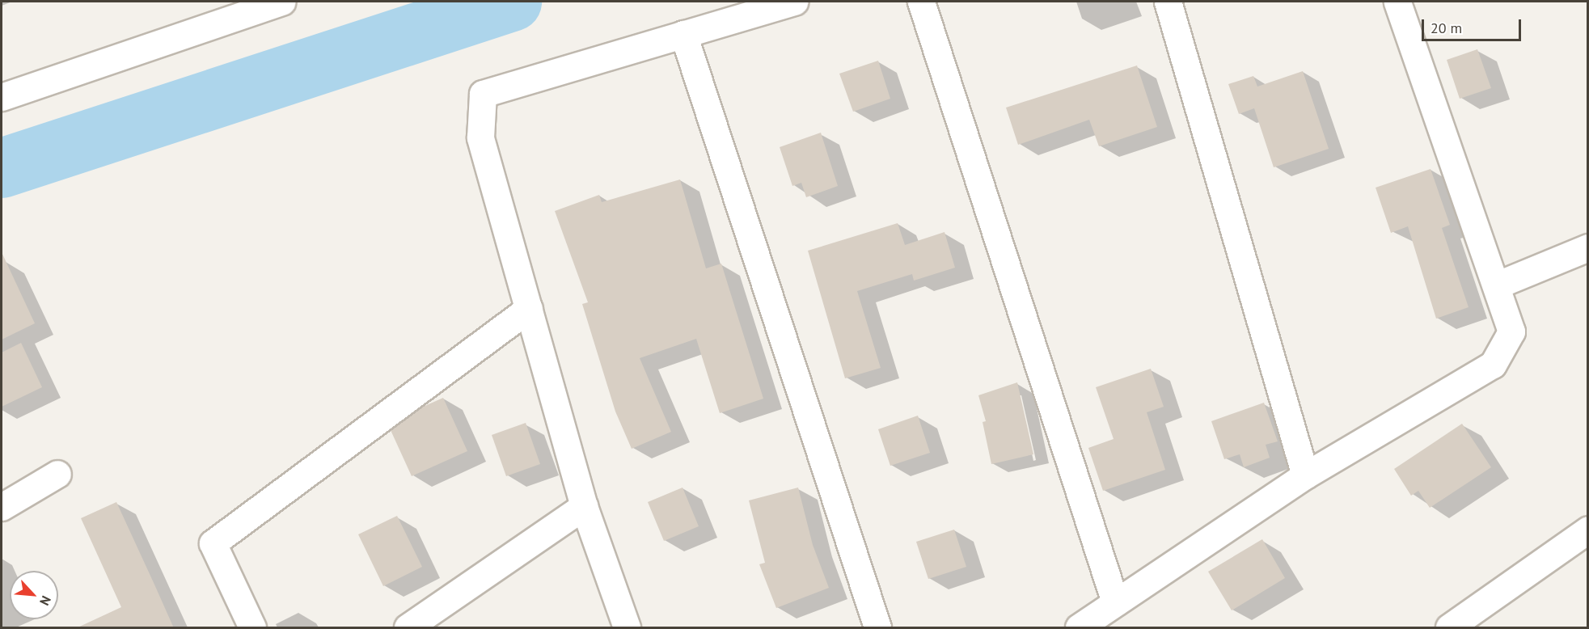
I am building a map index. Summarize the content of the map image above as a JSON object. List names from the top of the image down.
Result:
{
  "scale_bar": "20 m",
  "north": "bottom right"
}
